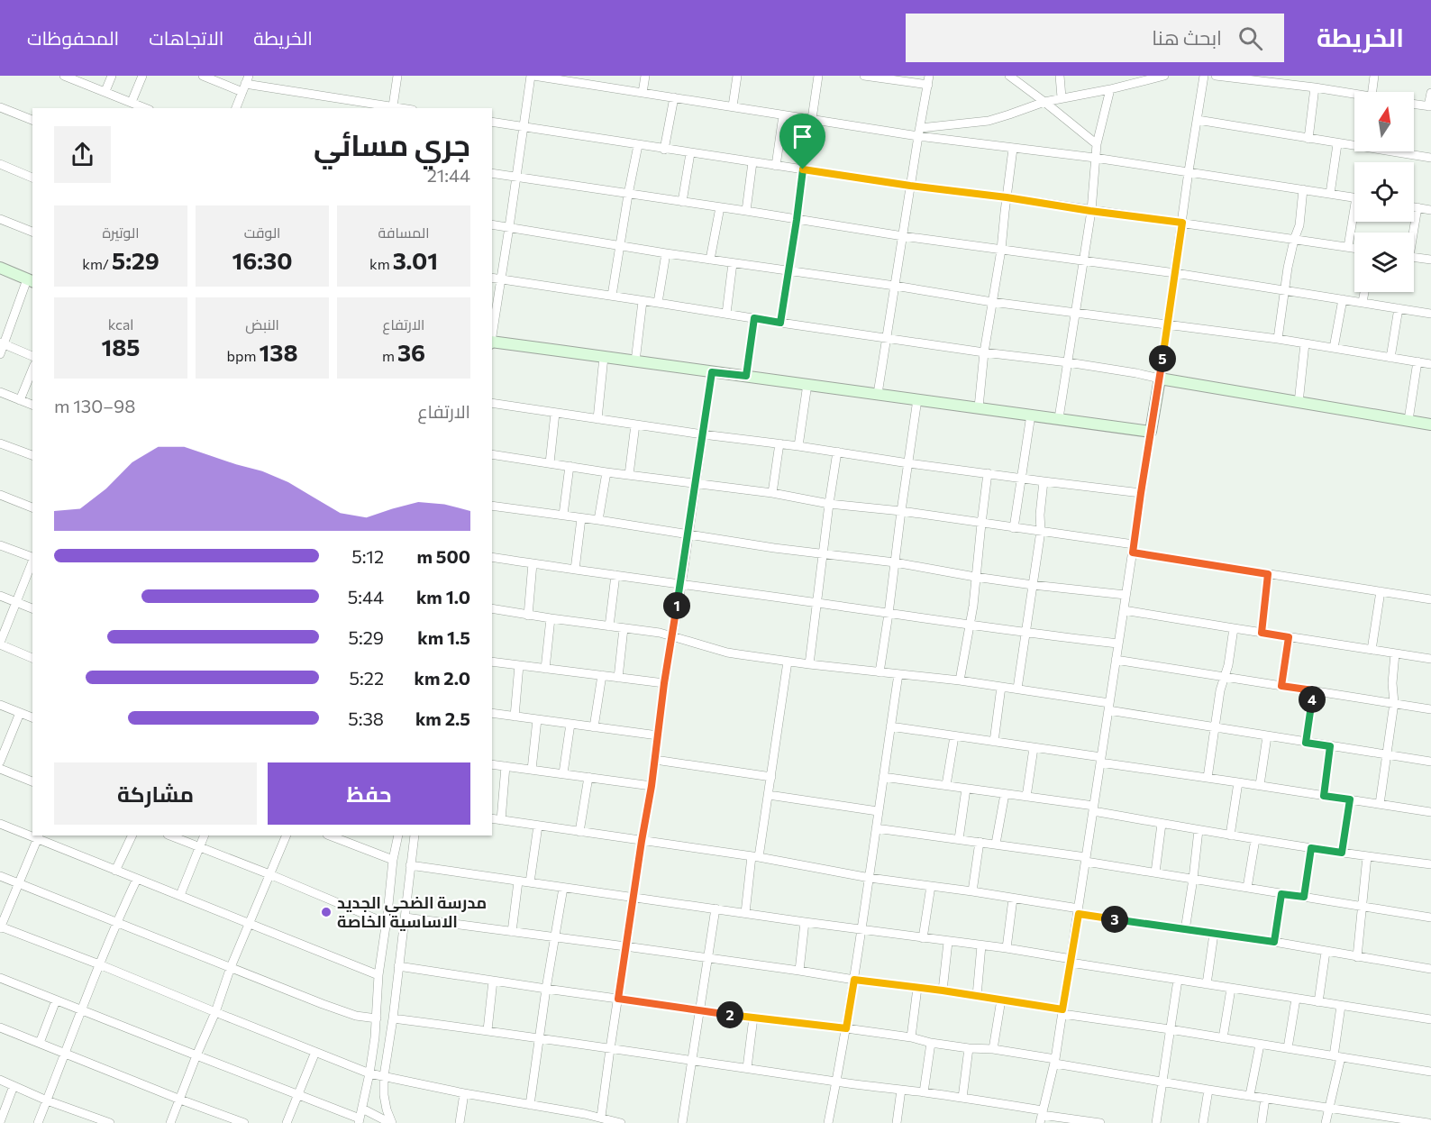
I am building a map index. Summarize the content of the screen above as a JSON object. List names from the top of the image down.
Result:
{
  "places": ["مدرسة الضحي الجديد الاساسية الخاصة"],
  "north": "top",
  "page": {
    "header": "الخريطة",
    "search": "ابحث هنا",
    "nav": ["الخريطة", "الاتجاهات", "المحفوظات"],
    "heading": ["جري مسائي", "21:44"],
    "stats": [
      ["المسافة", "3.01 km"],
      ["الوقت", "16:30"],
      ["الوتيرة", "5:29 /km"],
      ["الارتفاع", "36 m"],
      ["النبض", "138 bpm"],
      ["kcal", "185"]
    ],
    "pins": [
      "5",
      "1",
      "4",
      "3",
      "2"
    ],
    "chart": ["الارتفاع", "98–130 m"],
    "list": [
      {
        "name": "500 m",
        "note": "5:12"
      },
      {
        "name": "1.0 km",
        "note": "5:44"
      },
      {
        "name": "1.5 km",
        "note": "5:29"
      },
      {
        "name": "2.0 km",
        "note": "5:22"
      },
      {
        "name": "2.5 km",
        "note": "5:38"
      }
    ],
    "buttons": ["حفظ", "مشاركة"]
  }
}
